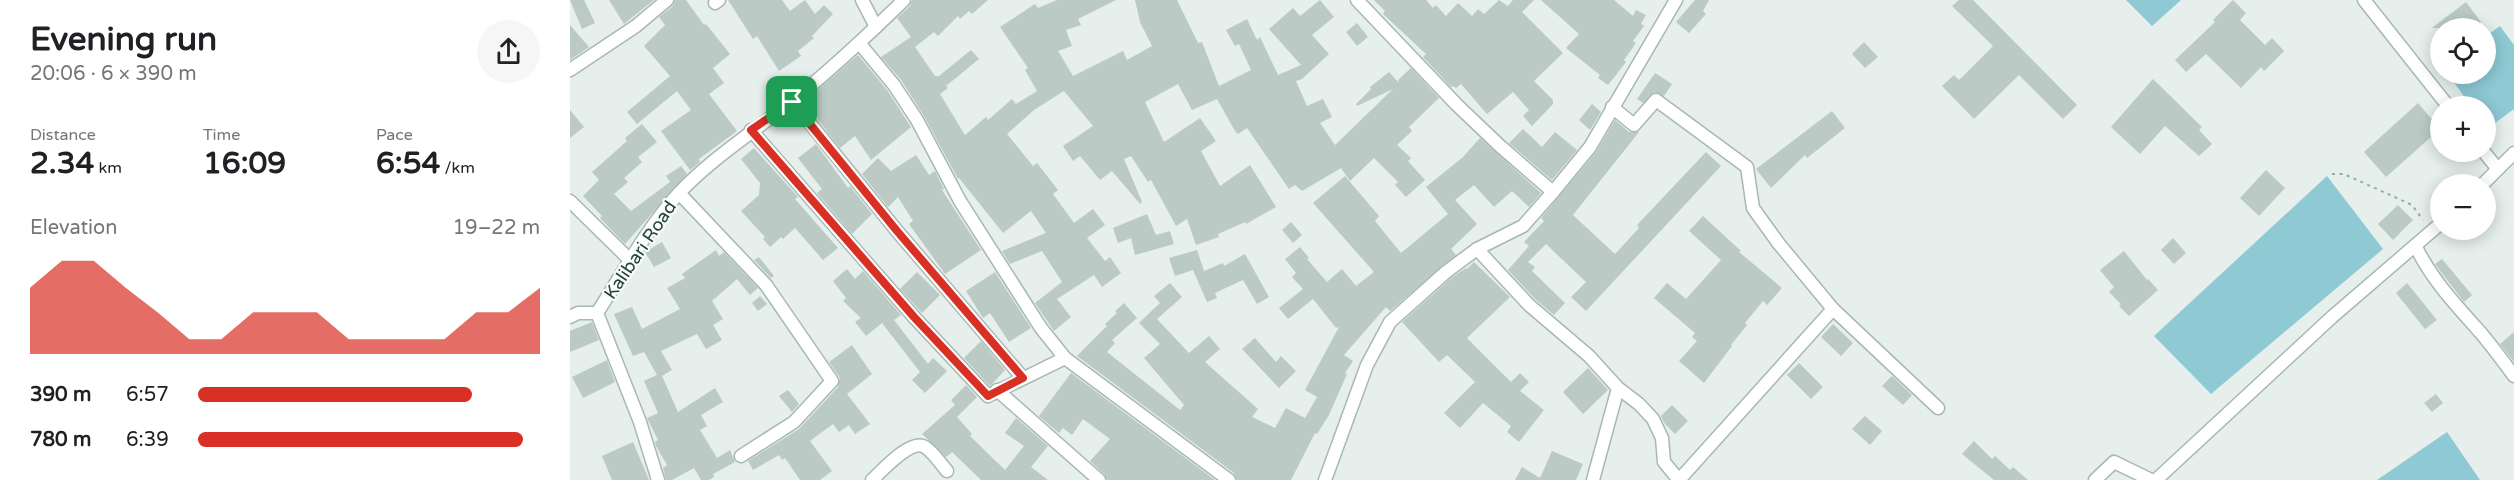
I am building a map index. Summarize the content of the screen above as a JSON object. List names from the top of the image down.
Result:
{
  "streets": {
    "street": ["Kalibari Road"]
  },
  "page": {
    "heading": ["Evening run", "20:06 · 6 × 390 m"],
    "map_buttons": ["+", "−"],
    "stats": [
      ["Distance", "2.34 km"],
      ["Time", "16:09"],
      ["Pace", "6:54 /km"]
    ],
    "chart": ["Elevation", "19–22 m"],
    "list": [
      {
        "name": "390 m",
        "note": "6:57"
      },
      {
        "name": "780 m",
        "note": "6:39"
      }
    ]
  }
}
